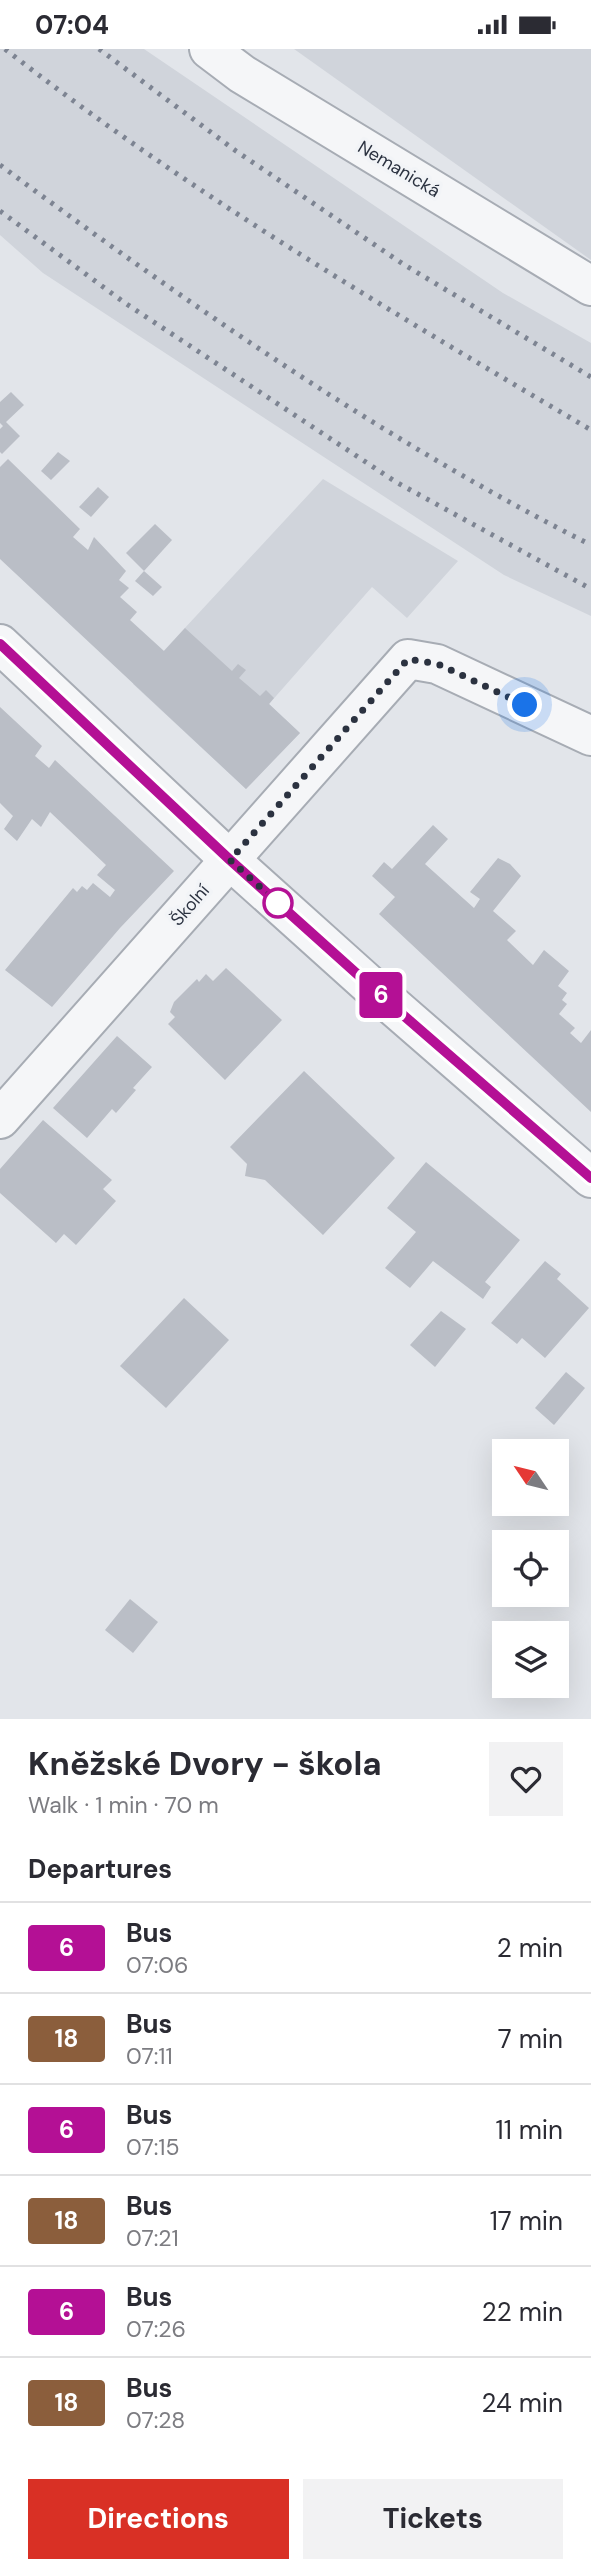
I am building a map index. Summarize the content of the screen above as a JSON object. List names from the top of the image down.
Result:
{
  "streets": {
    "street": ["Nemanická", "Školní"]
  },
  "lines": ["bus line 6"],
  "north": "top left",
  "page": {
    "status": "07:04",
    "on_map": "6",
    "heading": [
      ["Kněžské Dvory - škola", "Walk · 1 min · 70 m"],
      "Departures"
    ],
    "list": [
      {
        "mark": "6",
        "name": "Bus",
        "note": "07:06",
        "value": "2 min"
      },
      {
        "mark": "18",
        "name": "Bus",
        "note": "07:11",
        "value": "7 min"
      },
      {
        "mark": "6",
        "name": "Bus",
        "note": "07:15",
        "value": "11 min"
      },
      {
        "mark": "18",
        "name": "Bus",
        "note": "07:21",
        "value": "17 min"
      },
      {
        "mark": "6",
        "name": "Bus",
        "note": "07:26",
        "value": "22 min"
      },
      {
        "mark": "18",
        "name": "Bus",
        "note": "07:28",
        "value": "24 min"
      }
    ],
    "buttons": ["Directions", "Tickets"]
  }
}
